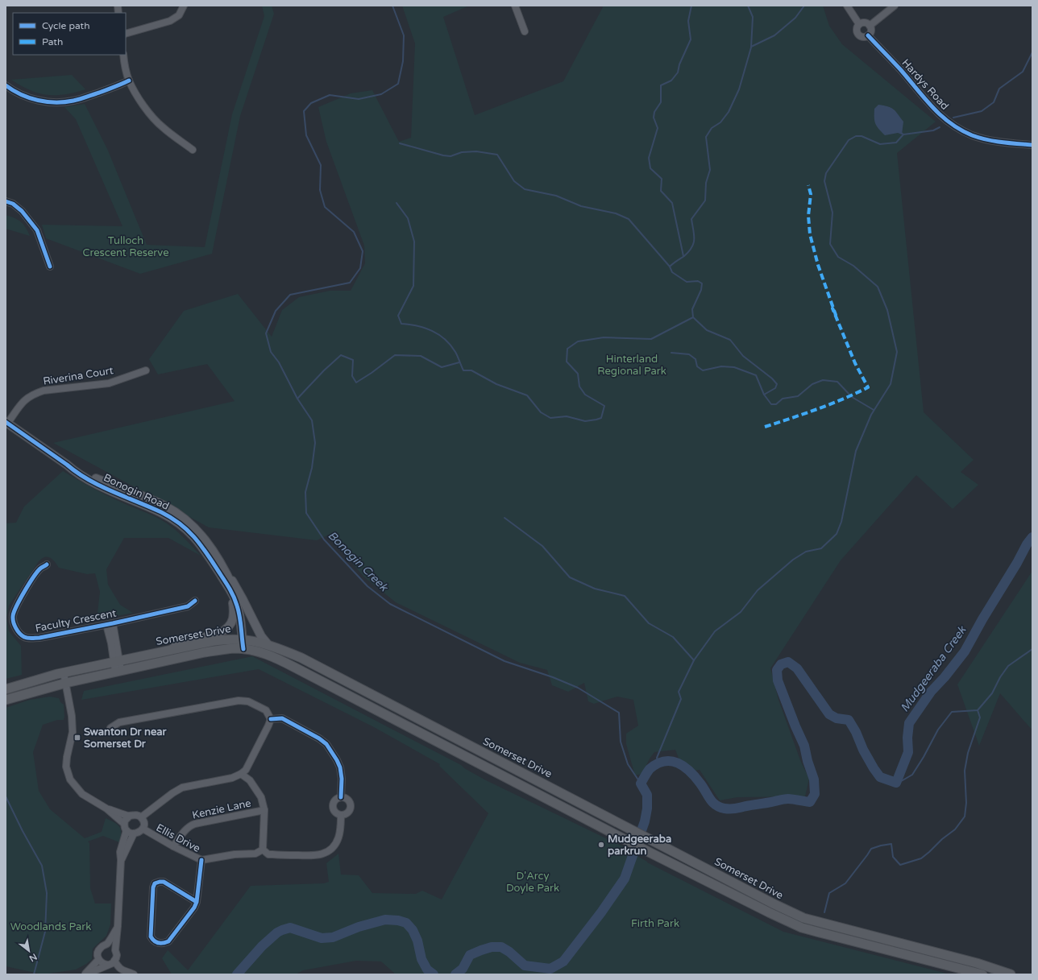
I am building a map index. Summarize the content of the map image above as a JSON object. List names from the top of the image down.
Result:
{
  "streets": {
    "main road": ["Somerset Drive"],
    "street": [
      "Hardys Road",
      "Riverina Court",
      "Bonogin Road",
      "Faculty Crescent",
      "Kenzie Lane",
      "Ellis Drive"
    ]
  },
  "crossings": [
    ["Riverina Court", "Bonogin Road"],
    ["Bonogin Road", "Somerset Drive"],
    ["Kenzie Lane", "Ellis Drive"]
  ],
  "water": ["Bonogin Creek", "Mudgeeraba Creek"],
  "parks": [
    "Tulloch Crescent Reserve",
    "Hinterland Regional Park",
    "D'Arcy Doyle Park",
    "Firth Park",
    "Woodlands Park"
  ],
  "places": {
    "transit": ["Swanton Dr near Somerset Dr"],
    "other": ["Mudgeeraba parkrun"]
  },
  "legend": ["Cycle path", "Path"],
  "north": "bottom right"
}
